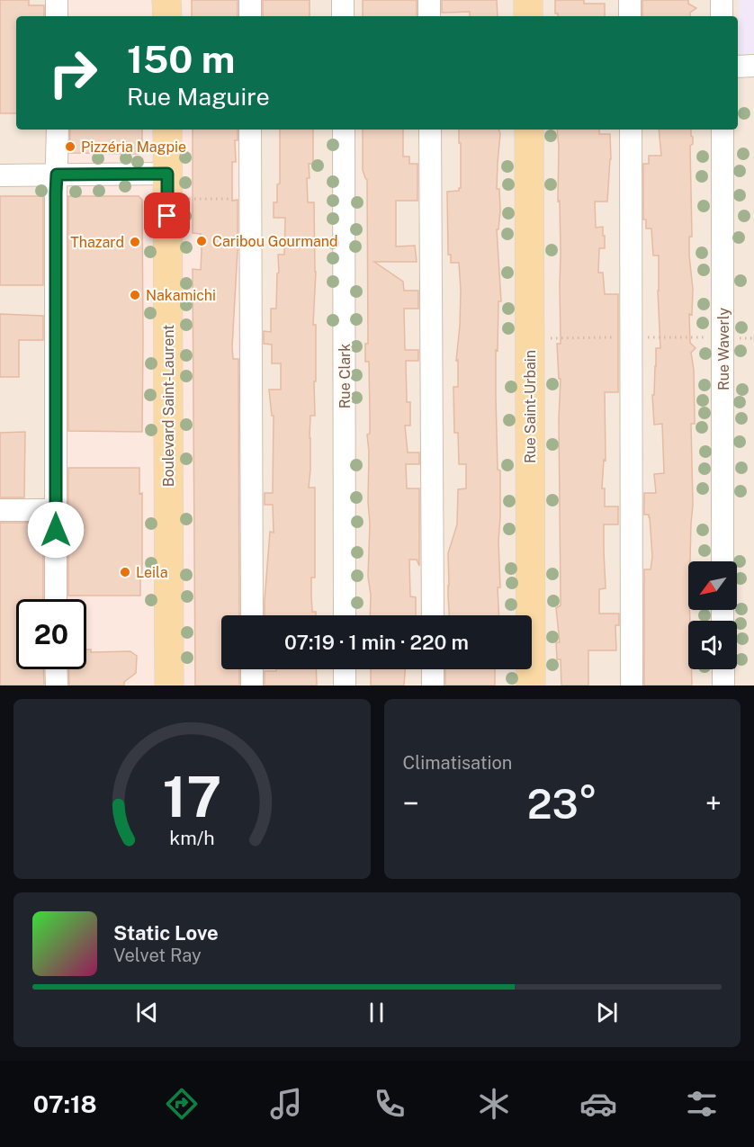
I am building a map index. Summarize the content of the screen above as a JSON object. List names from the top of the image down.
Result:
{
  "streets": {
    "main road": ["Boulevard Saint-Laurent", "Rue Saint-Urbain"],
    "street": ["Rue Waverly", "Rue Clark"]
  },
  "places": [
    "Pizzéria Magpie",
    "Caribou Gourmand",
    "Thazard",
    "Nakamichi",
    "Leila"
  ],
  "north": "bottom left",
  "page": {
    "turn": ["150 m", "Rue Maguire"],
    "limit": "20",
    "trip": "07:19 · 1 min · 220 m",
    "tile": "Climatisation",
    "heat": ["−", "23°", "+"],
    "song": ["Static Love", "Velvet Ray"],
    "tabs": "07:18",
    "gauge": ["17", "km/h"]
  }
}
